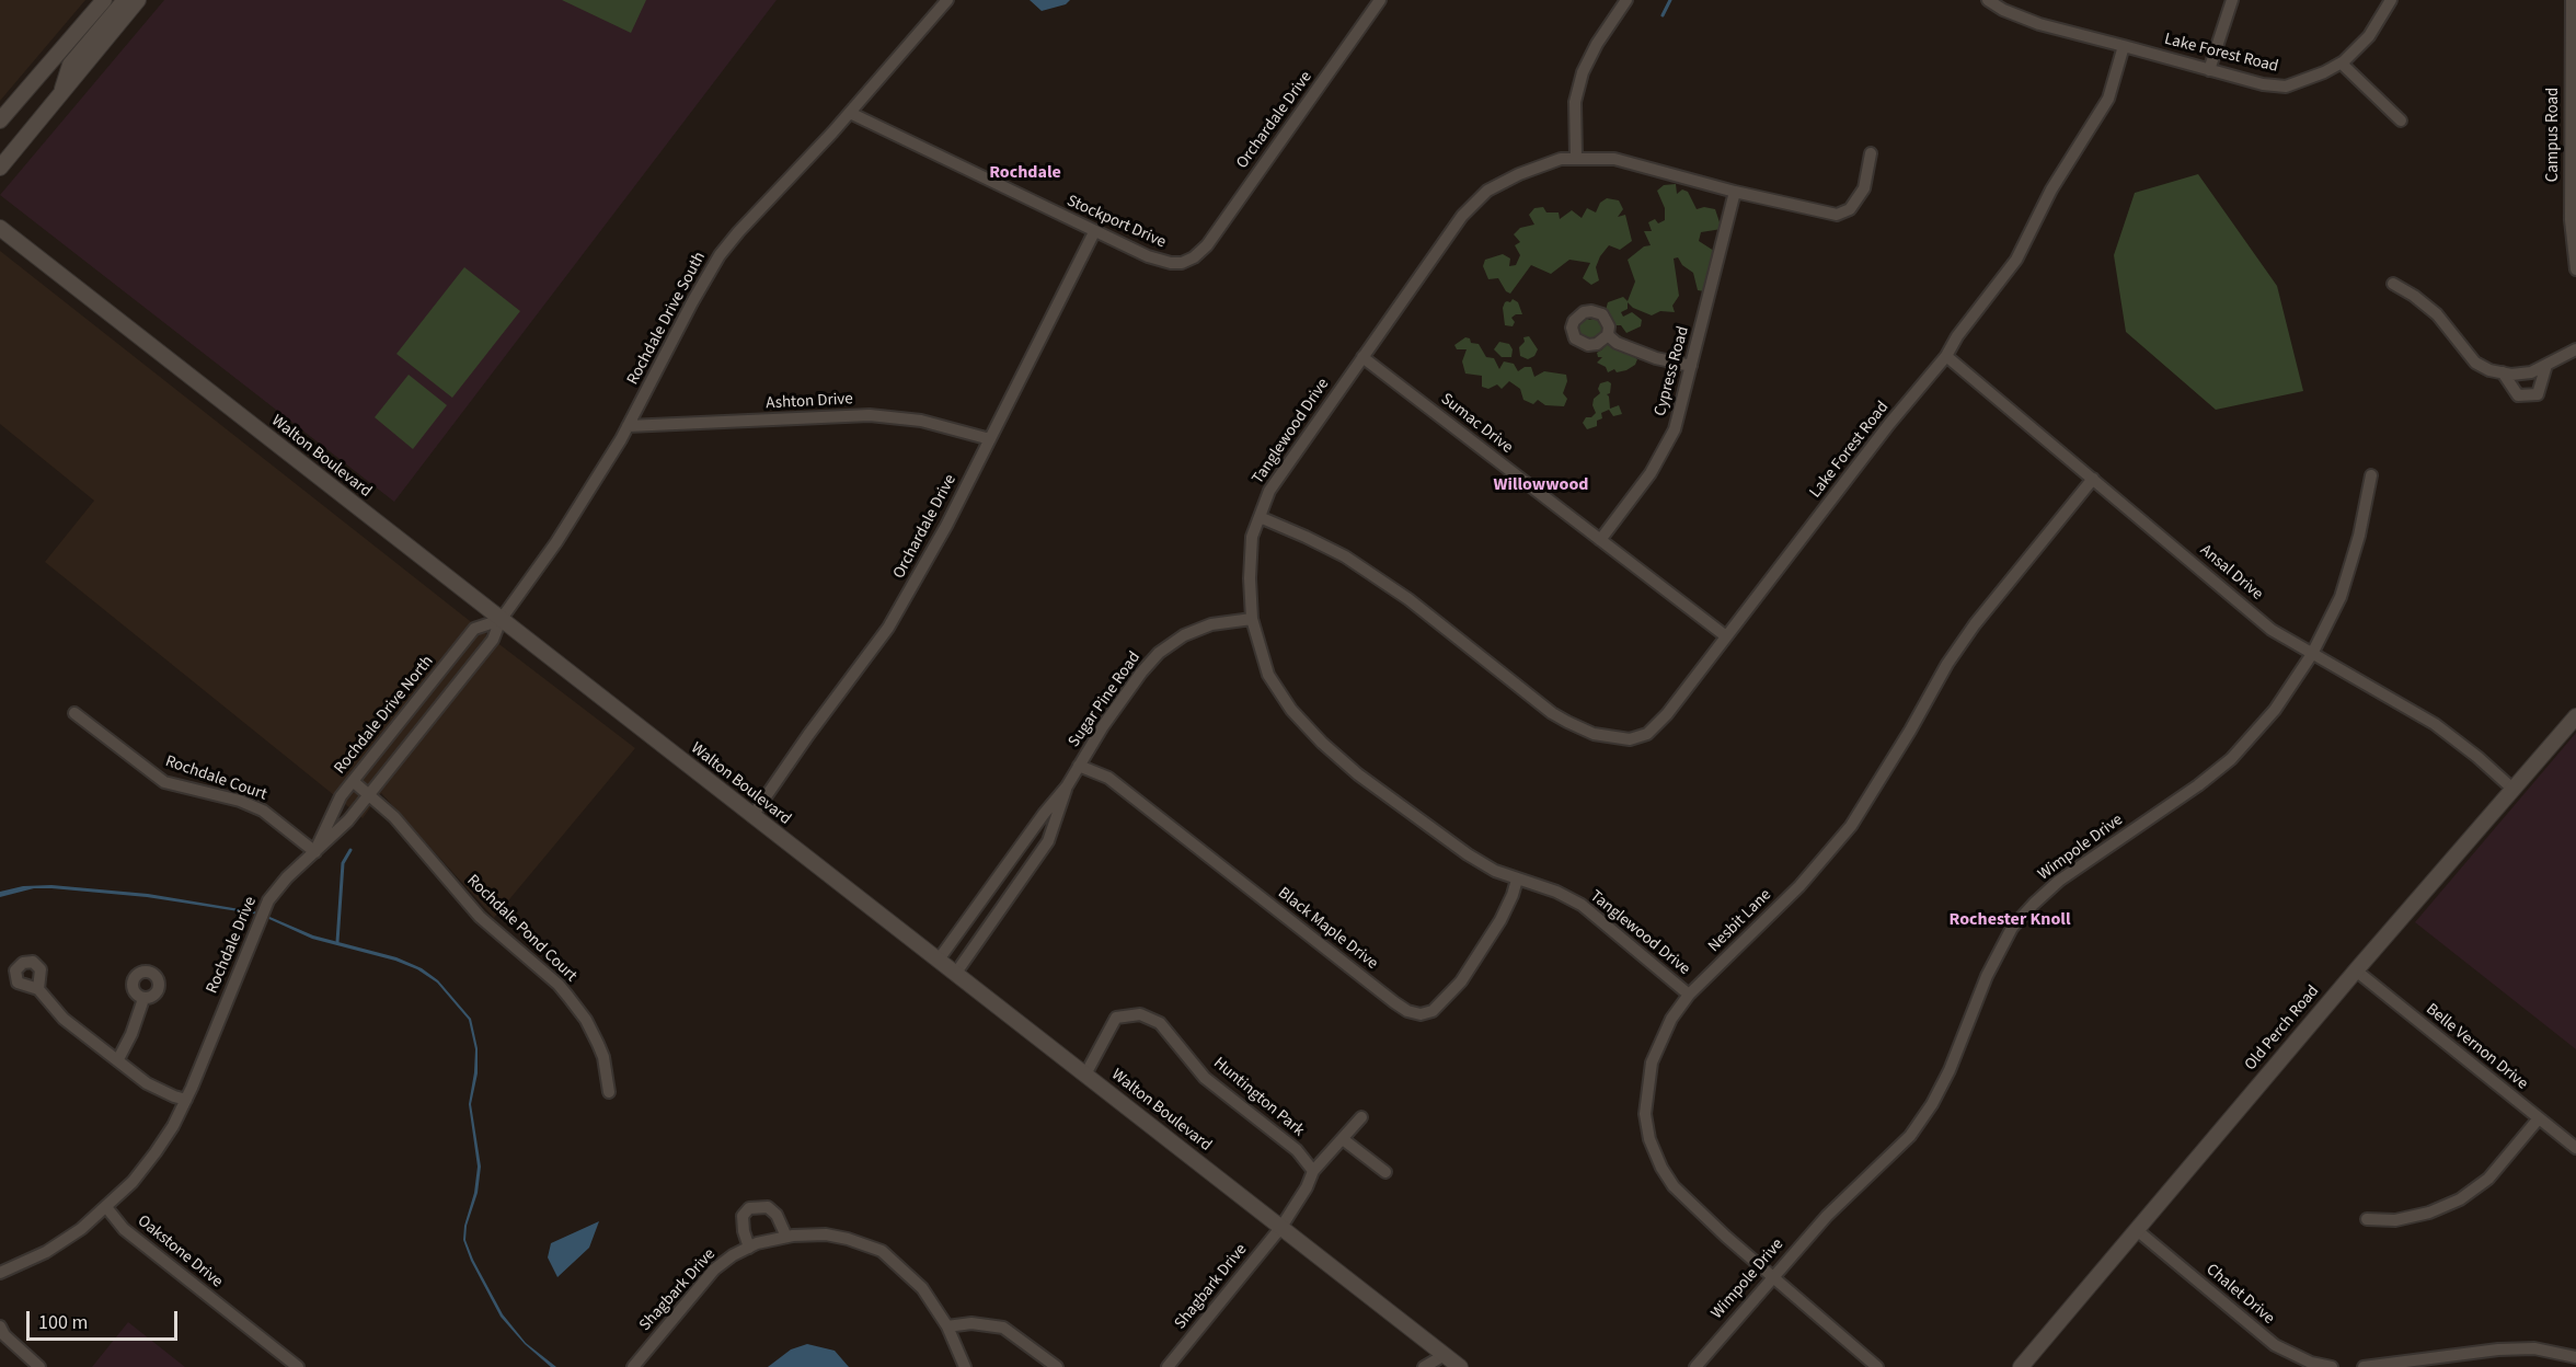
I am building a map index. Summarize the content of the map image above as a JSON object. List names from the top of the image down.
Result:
{
  "streets": {
    "main road": ["Walton Boulevard", "Old Perch Road"],
    "street": [
      "Lake Forest Road",
      "Orchardale Drive",
      "Campus Road",
      "Stockport Drive",
      "Rochdale Drive South",
      "Cypress Road",
      "Ashton Drive",
      "Sumac Drive",
      "Tanglewood Drive",
      "Ansal Drive",
      "Sugar Pine Road",
      "Rochdale Drive North",
      "Rochdale Court",
      "Wimpole Drive",
      "Nesbit Lane",
      "Rochdale Pond Court",
      "Black Maple Drive",
      "Rochdale Drive",
      "Belle Vernon Drive",
      "Huntington Park",
      "Oakstone Drive",
      "Shagbark Drive",
      "Chalet Drive"
    ]
  },
  "crossings": [
    ["Lake Forest Road", "Sumac Drive"],
    ["Lake Forest Road", "Tanglewood Drive"],
    ["Lake Forest Road", "Ansal Drive"],
    ["Orchardale Drive", "Stockport Drive"],
    ["Orchardale Drive", "Ashton Drive"],
    ["Orchardale Drive", "Walton Boulevard"],
    ["Stockport Drive", "Rochdale Drive South"],
    ["Rochdale Drive South", "Ashton Drive"],
    ["Rochdale Drive South", "Walton Boulevard"],
    ["Rochdale Drive South", "Rochdale Drive North"],
    ["Rochdale Drive South", "Rochdale Drive"],
    ["Cypress Road", "Sumac Drive"],
    ["Cypress Road", "Tanglewood Drive"],
    ["Sumac Drive", "Tanglewood Drive"],
    ["Tanglewood Drive", "Sugar Pine Road"],
    ["Tanglewood Drive", "Nesbit Lane"],
    ["Tanglewood Drive", "Black Maple Drive"],
    ["Walton Boulevard", "Sugar Pine Road"],
    ["Walton Boulevard", "Rochdale Drive North"],
    ["Walton Boulevard", "Rochdale Drive"],
    ["Walton Boulevard", "Huntington Park"],
    ["Walton Boulevard", "Shagbark Drive"],
    ["Ansal Drive", "Wimpole Drive"],
    ["Ansal Drive", "Nesbit Lane"],
    ["Ansal Drive", "Old Perch Road"],
    ["Sugar Pine Road", "Black Maple Drive"],
    ["Rochdale Drive North", "Rochdale Court"],
    ["Rochdale Drive North", "Rochdale Pond Court"],
    ["Rochdale Drive North", "Rochdale Drive"],
    ["Rochdale Court", "Rochdale Drive"],
    ["Wimpole Drive", "Nesbit Lane"],
    ["Rochdale Pond Court", "Rochdale Drive"],
    ["Rochdale Drive", "Oakstone Drive"],
    ["Old Perch Road", "Belle Vernon Drive"],
    ["Old Perch Road", "Chalet Drive"]
  ],
  "districts": ["Rochdale", "Willowwood", "Rochester Knoll"],
  "scale_bar": "100 m"
}
